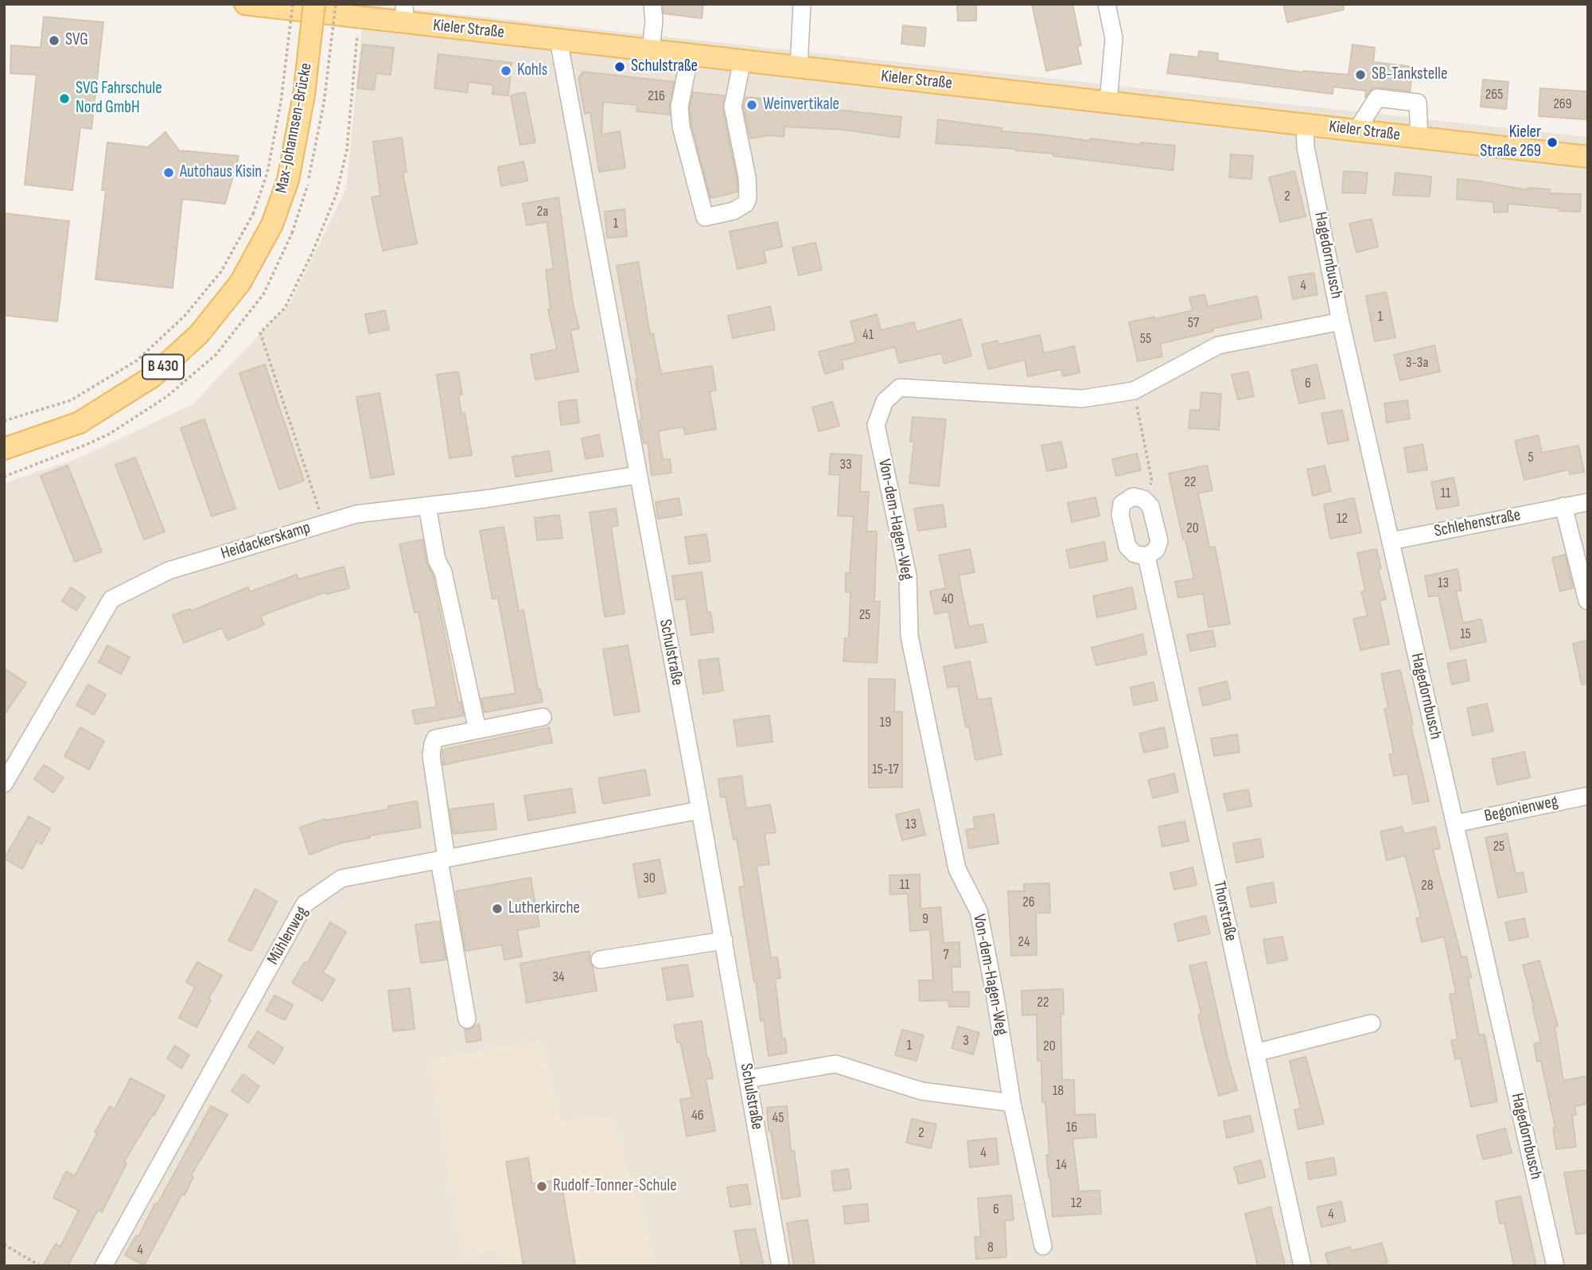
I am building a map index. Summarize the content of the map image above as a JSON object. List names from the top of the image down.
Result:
{
  "streets": {
    "main road": ["Kieler Straße", "Max-Johannsen-Brücke", "B 430"],
    "street": [
      "Hagedornbusch",
      "Von-dem-Hagen-Weg",
      "Schlehenstraße",
      "Heidackerskamp",
      "Schulstraße",
      "Begonienweg",
      "Thorstraße",
      "Mühlenweg"
    ]
  },
  "crossings": [
    ["Kieler Straße", "Hagedornbusch"],
    ["Kieler Straße", "Schulstraße"],
    ["Hagedornbusch", "Von-dem-Hagen-Weg"],
    ["Hagedornbusch", "Schlehenstraße"],
    ["Hagedornbusch", "Begonienweg"],
    ["Heidackerskamp", "Schulstraße"],
    ["Schulstraße", "Mühlenweg"]
  ],
  "places": [
    "SVG",
    "Schulstraße",
    "Kohls",
    "SB-Tankstelle",
    "SVG Fahrschule Nord GmbH",
    "Weinvertikale",
    "Kieler Straße 269",
    "Autohaus Kisin",
    "Lutherkirche",
    "Rudolf-Tonner-Schule"
  ],
  "house_numbers": [
    "265",
    "216",
    "269",
    "2",
    "2a",
    "1",
    "4",
    "1",
    "57",
    "41",
    "55",
    "3-3a",
    "6",
    "5",
    "33",
    "22",
    "11",
    "12",
    "20",
    "13",
    "40",
    "25",
    "15",
    "19",
    "15-17",
    "13",
    "25",
    "30",
    "11",
    "28",
    "26",
    "9",
    "24",
    "7",
    "34",
    "22",
    "3",
    "1",
    "20",
    "18",
    "46",
    "45",
    "16",
    "2",
    "4",
    "14",
    "12",
    "6",
    "4",
    "8",
    "4"
  ]
}
